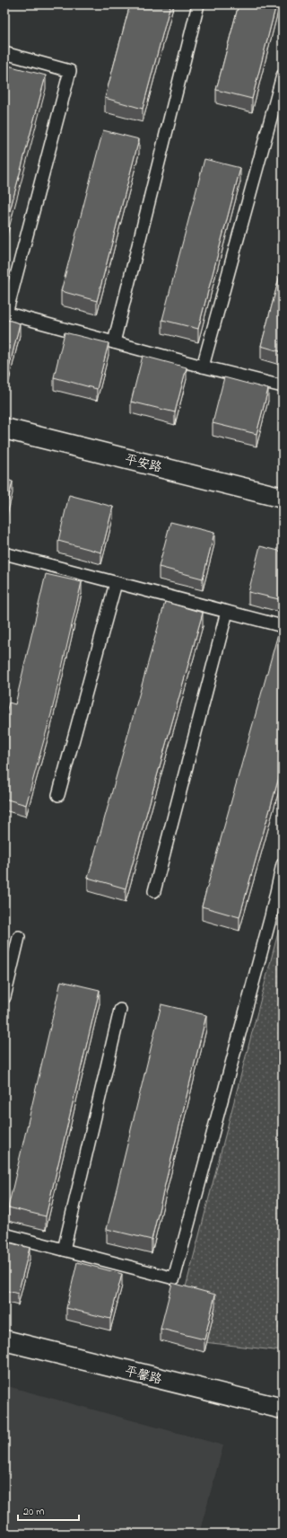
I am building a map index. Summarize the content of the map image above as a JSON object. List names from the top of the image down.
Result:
{
  "streets": {
    "street": ["平安路", "平馨路"]
  },
  "scale_bar": "20 m"
}
